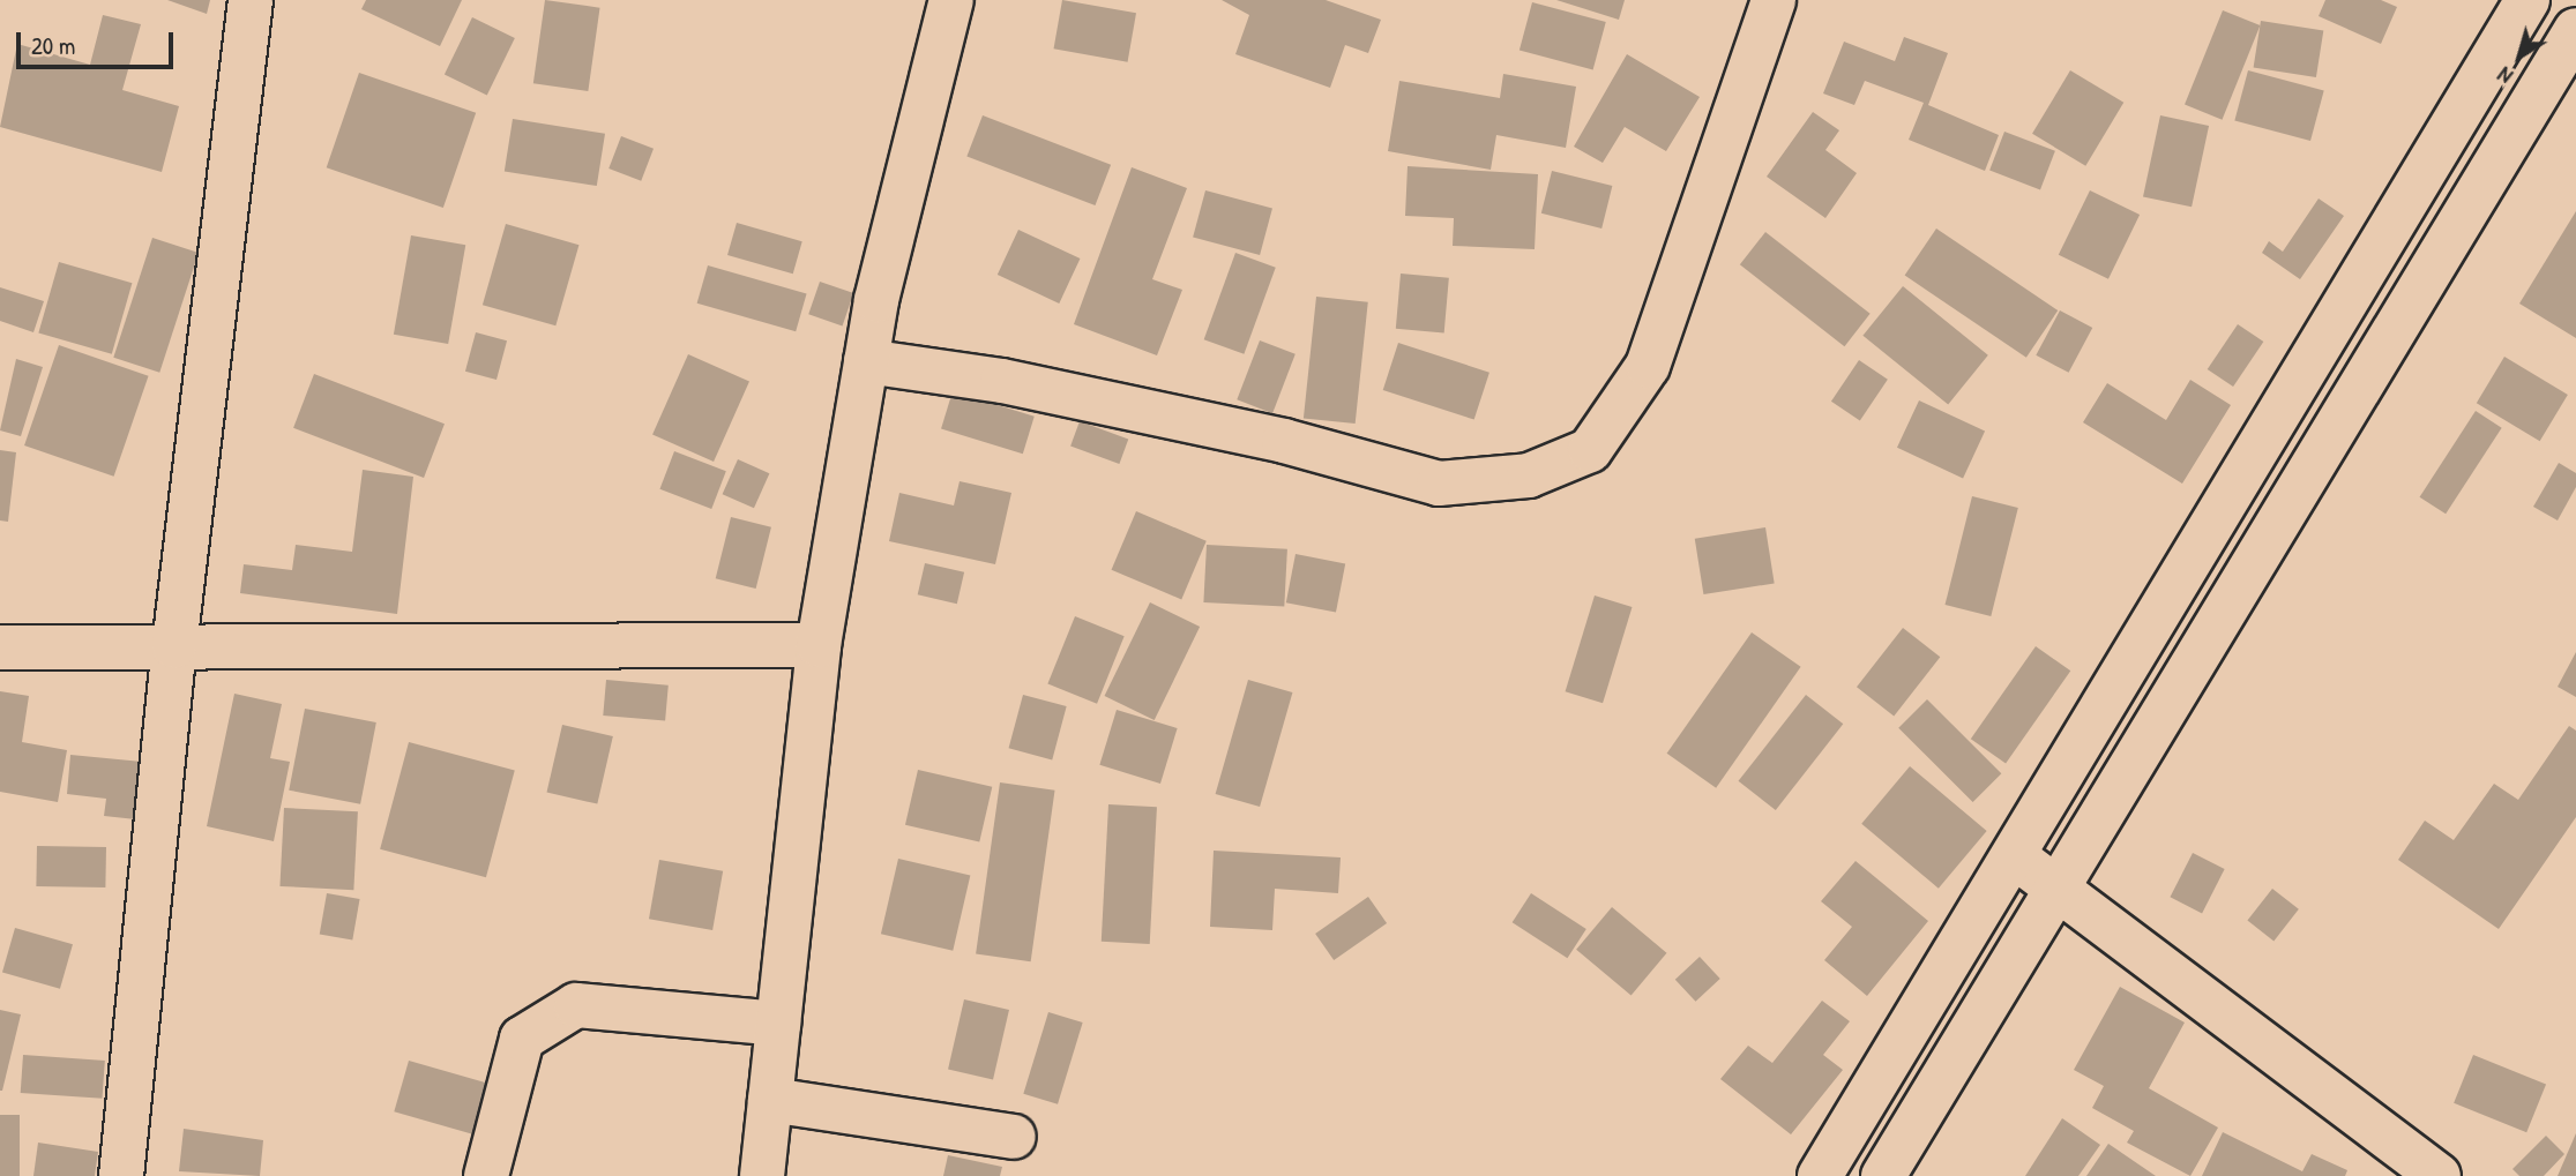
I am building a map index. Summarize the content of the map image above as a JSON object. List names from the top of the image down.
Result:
{
  "scale_bar": "20 m",
  "north": "bottom left"
}
